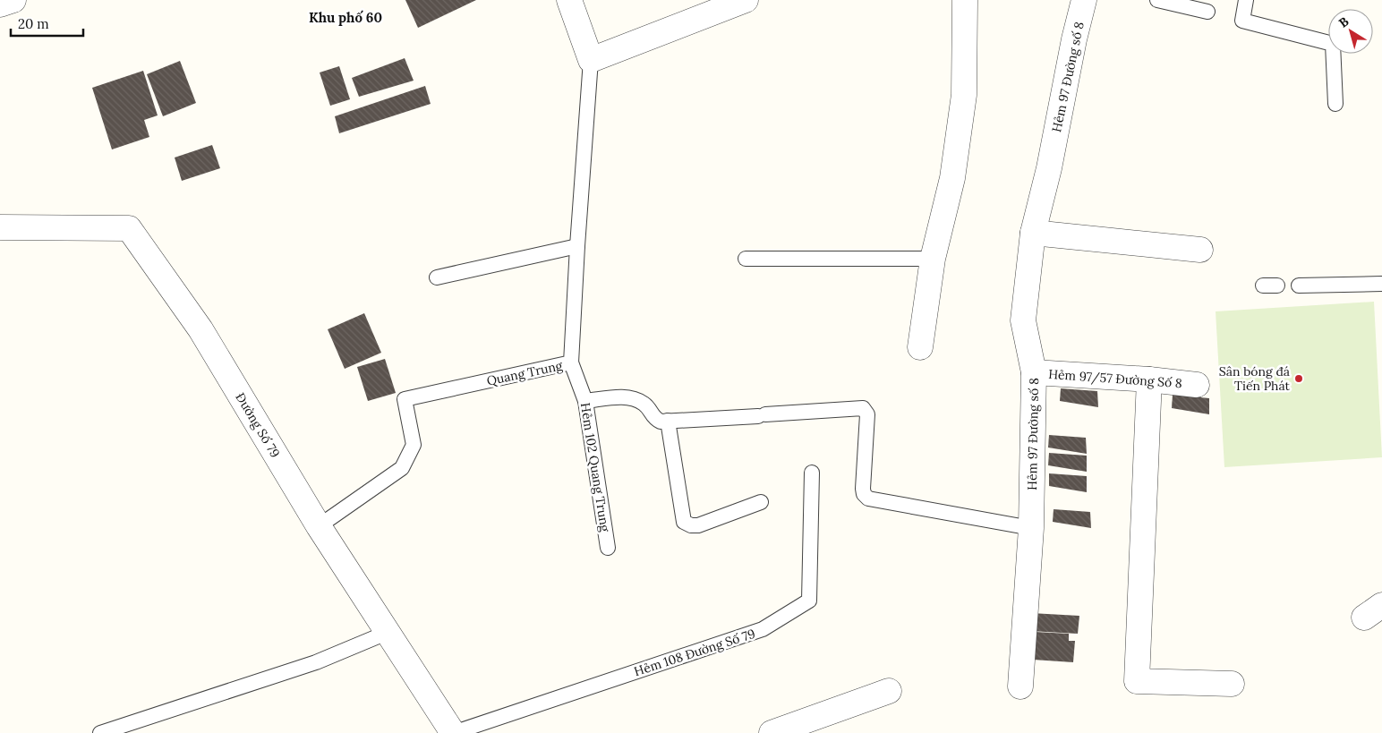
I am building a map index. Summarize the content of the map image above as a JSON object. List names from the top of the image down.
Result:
{
  "streets": {
    "street": ["Hẻm 97 Đường số 8", "Hẻm 97/57 Đường Số 8", "Đường Số 79"],
    "lane": ["Quang Trung", "Hẻm 102 Quang Trung", "Hẻm 108 Đường Số 79"]
  },
  "crossings": [
    ["Hẻm 97 Đường số 8", "Hẻm 97/57 Đường Số 8"],
    ["Quang Trung", "Đường Số 79"],
    ["Quang Trung", "Hẻm 102 Quang Trung"],
    ["Đường Số 79", "Hẻm 108 Đường Số 79"]
  ],
  "districts": ["Khu phố 60"],
  "places": ["Sân bóng đá Tiến Phát"],
  "scale_bar": "20 m",
  "north": "top left"
}
